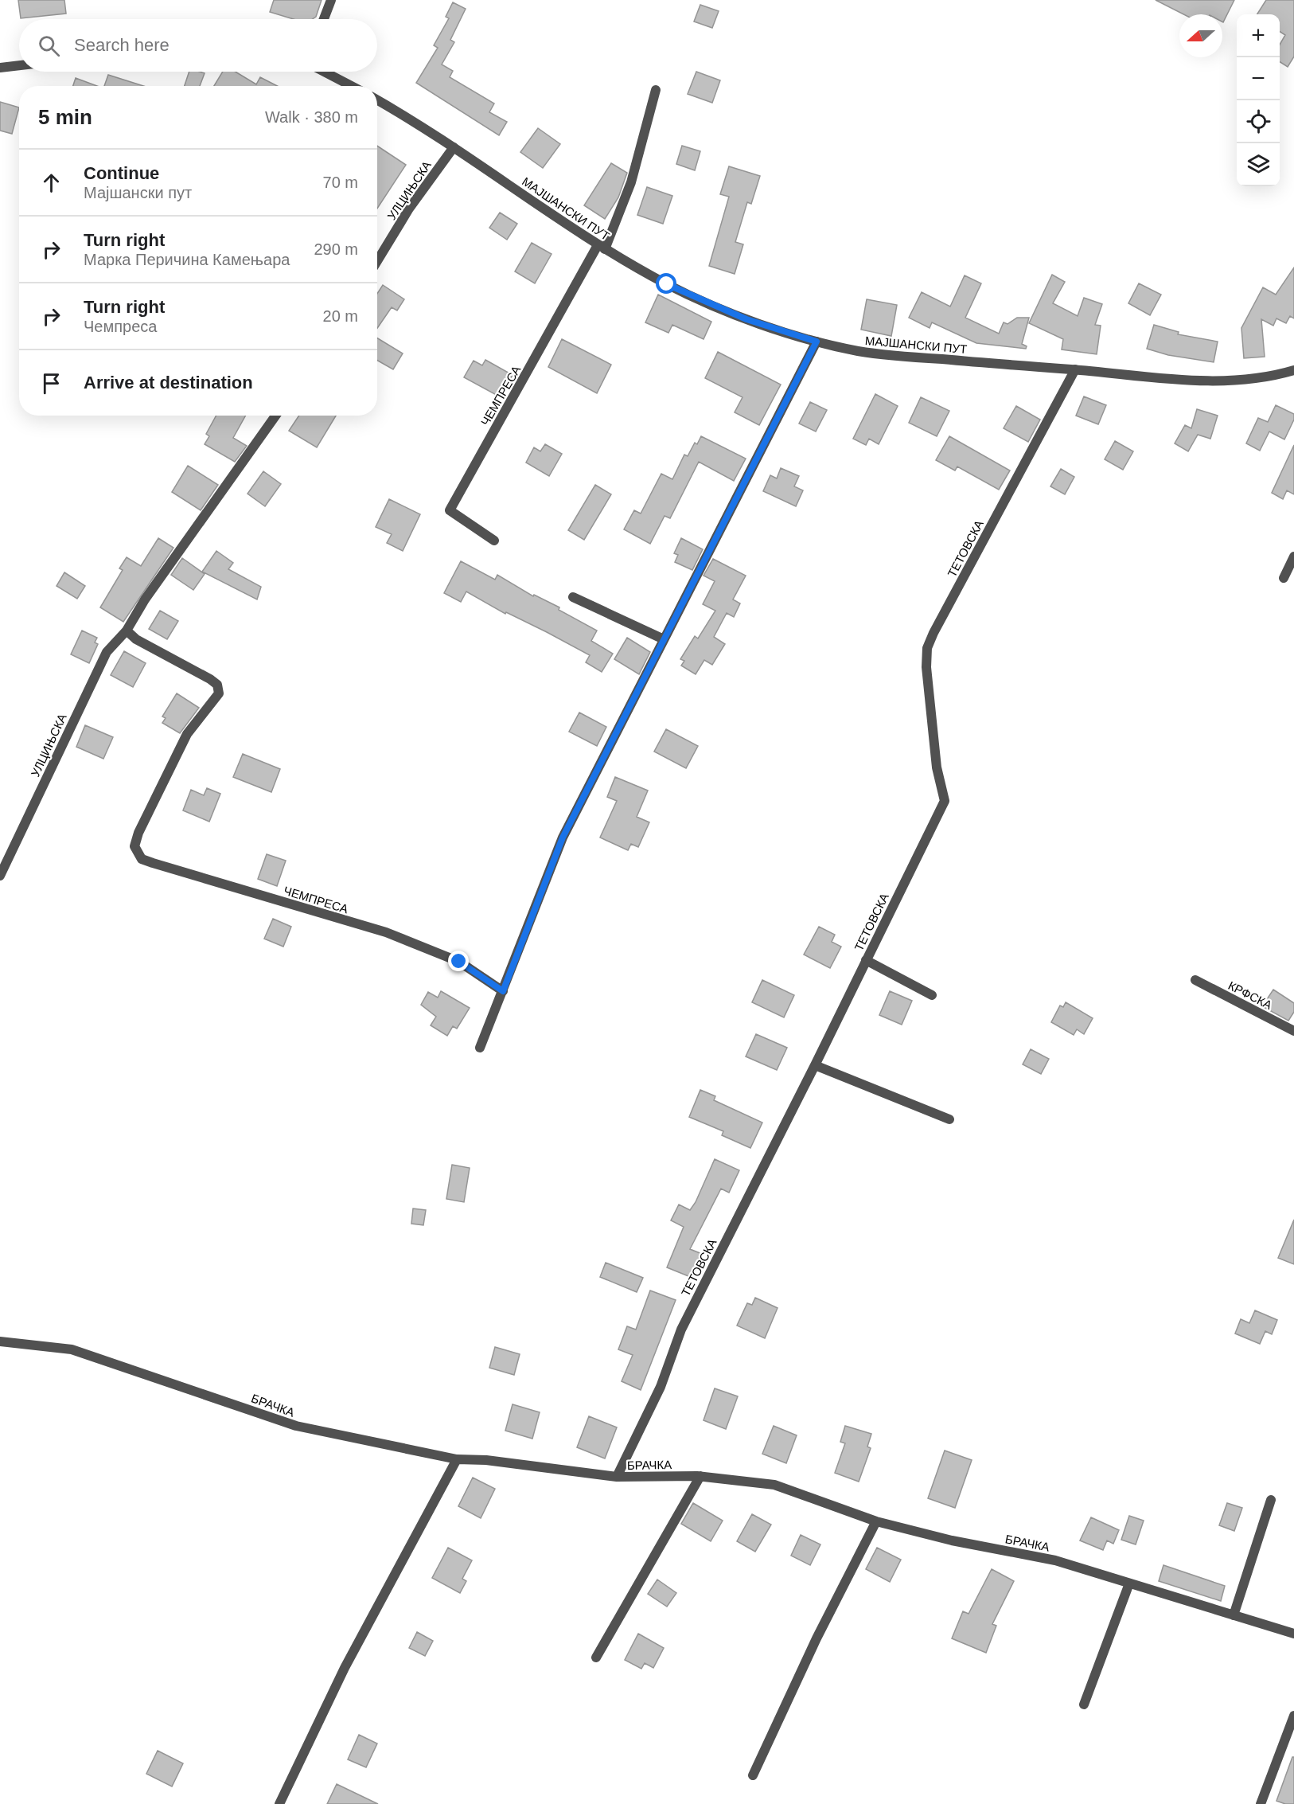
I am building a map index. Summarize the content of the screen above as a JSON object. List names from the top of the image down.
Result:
{
  "streets": {
    "street": [
      "УЛЦИЊСКА",
      "МАЈШАНСКИ ПУТ",
      "ЧЕМПРЕСА",
      "ТЕТОВСКА",
      "КРФСКА",
      "БРАЧКА"
    ]
  },
  "crossings": [
    ["УЛЦИЊСКА", "МАЈШАНСКИ ПУТ"],
    ["УЛЦИЊСКА", "ЧЕМПРЕСА"],
    ["МАЈШАНСКИ ПУТ", "ЧЕМПРЕСА"],
    ["МАЈШАНСКИ ПУТ", "ТЕТОВСКА"],
    ["ТЕТОВСКА", "БРАЧКА"]
  ],
  "north": "left",
  "page": {
    "map_buttons": ["+", "−"],
    "search": "Search here",
    "heading": ["5 min", "Walk · 380 m"],
    "list": [
      ["Continue", "Мајшански пут", "70 m"],
      ["Turn right", "Марка Перичина Камењара", "290 m"],
      ["Turn right", "Чемпреса", "20 m"],
      "Arrive at destination"
    ]
  }
}
